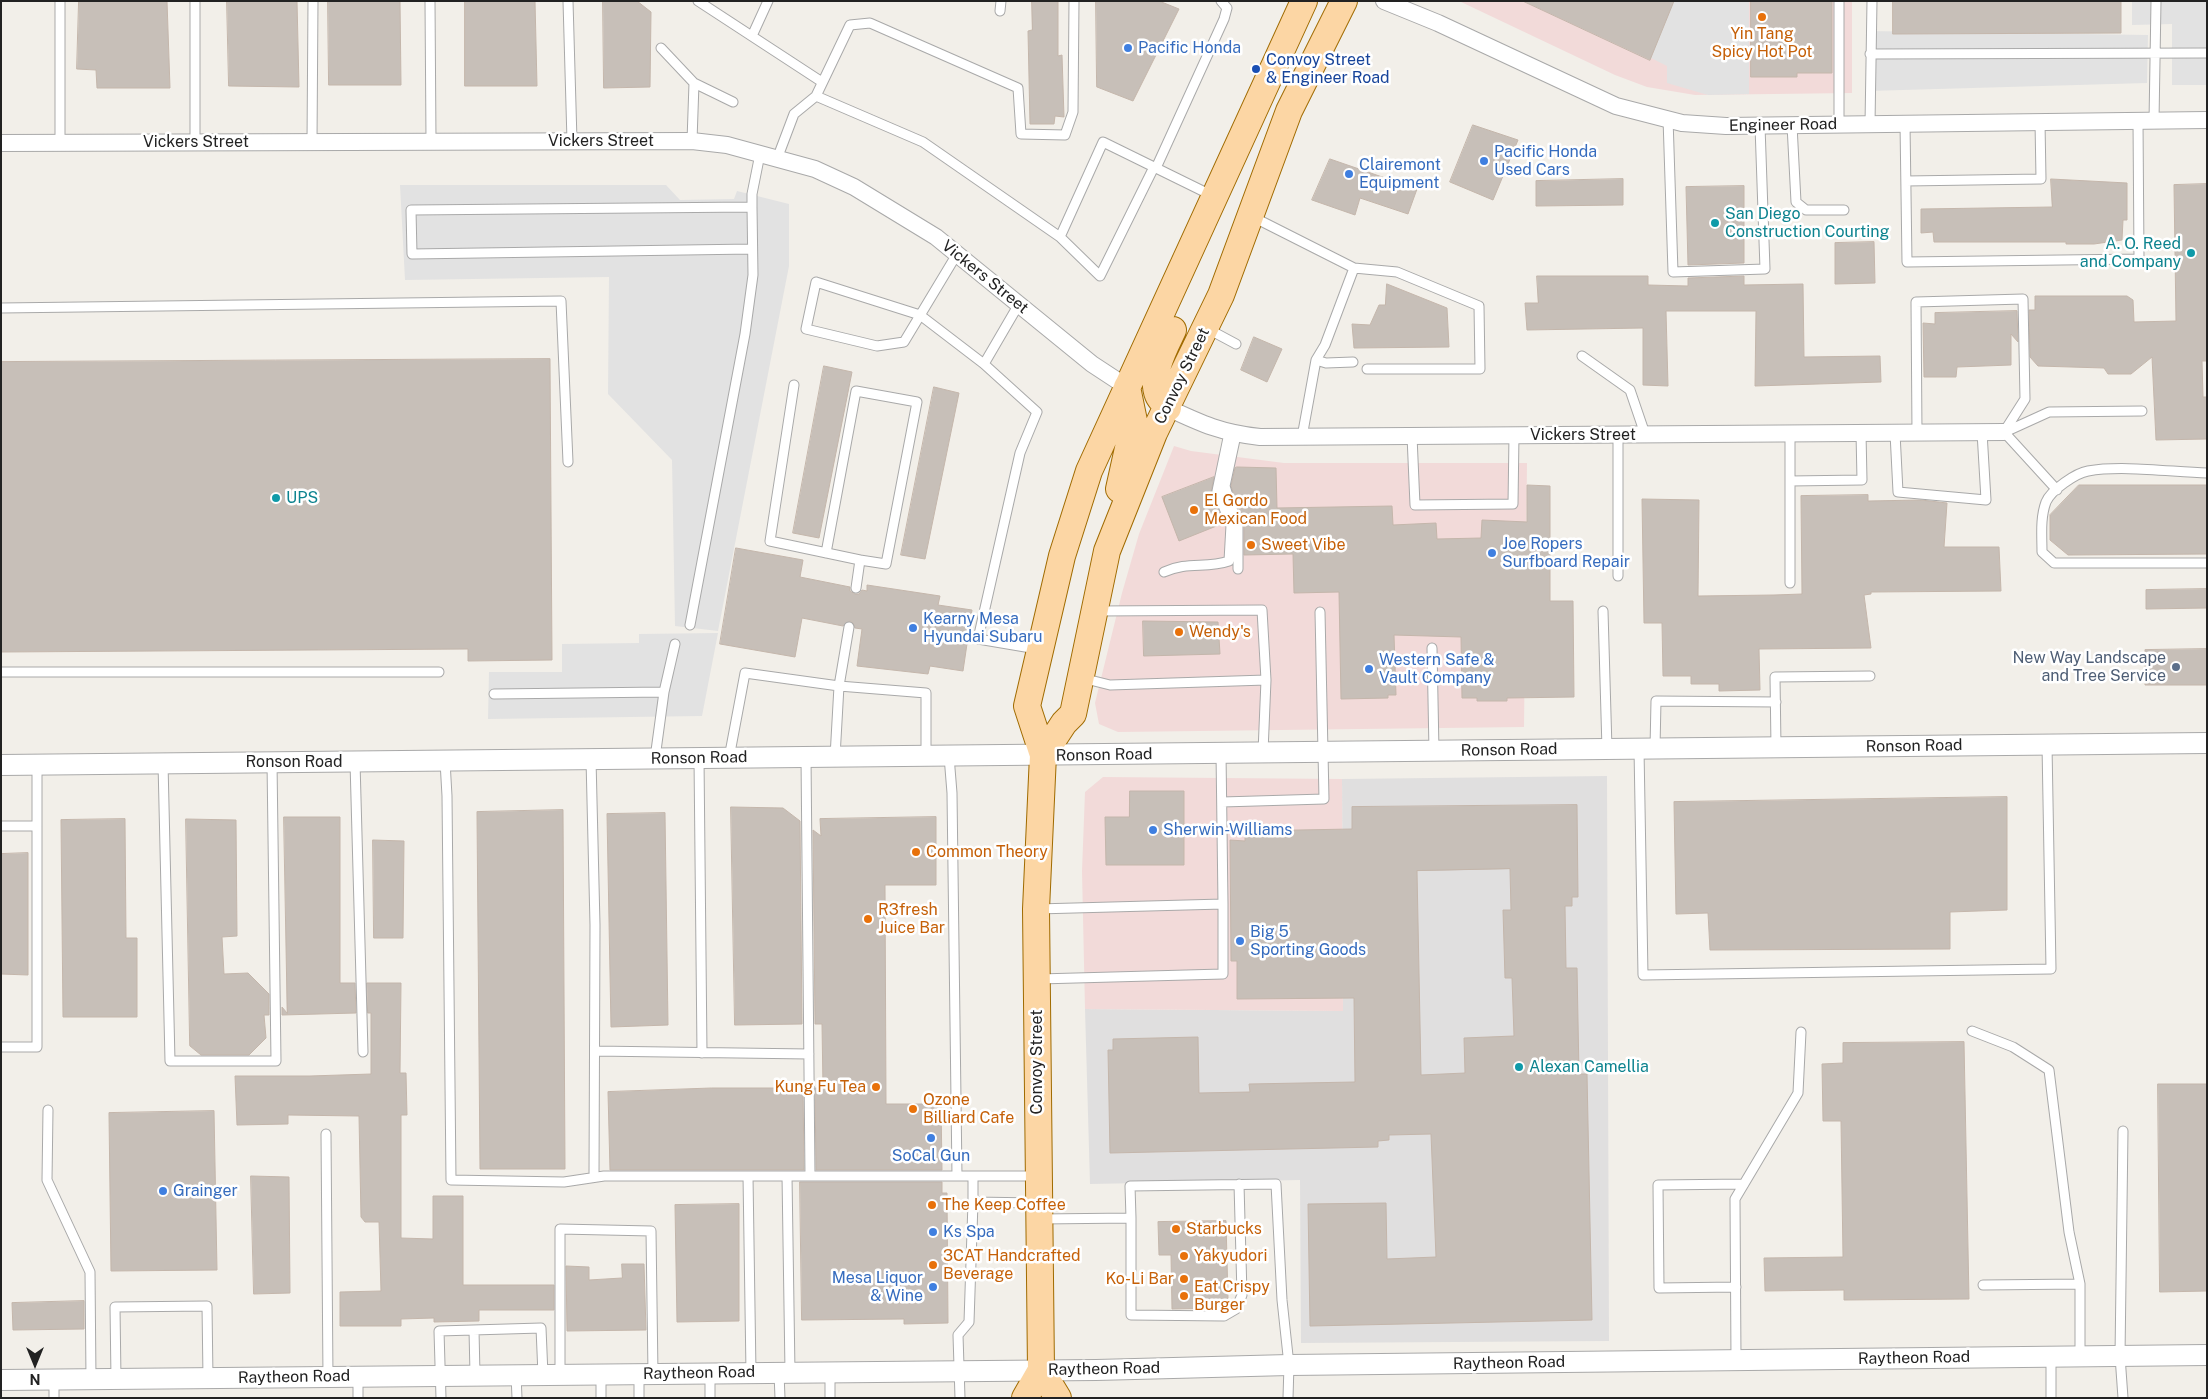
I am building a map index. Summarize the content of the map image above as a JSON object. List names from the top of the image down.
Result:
{
  "streets": {
    "main road": ["Convoy Street"],
    "street": [
      "Engineer Road",
      "Vickers Street",
      "Ronson Road",
      "Raytheon Road"
    ]
  },
  "crossings": [
    ["Vickers Street", "Convoy Street"],
    ["Convoy Street", "Ronson Road"],
    ["Convoy Street", "Raytheon Road"]
  ],
  "places": [
    "Yin Tang Spicy Hot Pot",
    "Pacific Honda",
    "Convoy Street & Engineer Road",
    "Pacific Honda Used Cars",
    "Clairemont Equipment",
    "San Diego Construction Courting",
    "A. O. Reed and Company",
    "UPS",
    "El Gordo Mexican Food",
    "Sweet Vibe",
    "Joe Ropers Surfboard Repair",
    "Kearny Mesa Hyundai Subaru",
    "Wendy's",
    "New Way Landscape and Tree Service",
    "Western Safe & Vault Company",
    "Sherwin-Williams",
    "Common Theory",
    "R3fresh Juice Bar",
    "Big 5 Sporting Goods",
    "Alexan Camellia",
    "Kung Fu Tea",
    "Ozone Billiard Cafe",
    "SoCal Gun",
    "Grainger",
    "The Keep Coffee",
    "Starbucks",
    "Ks Spa",
    "Yakyudori",
    "3CAT Handcrafted Beverage",
    "Ko-Li Bar",
    "Mesa Liquor & Wine",
    "Eat Crispy Burger"
  ],
  "north": "bottom"
}
